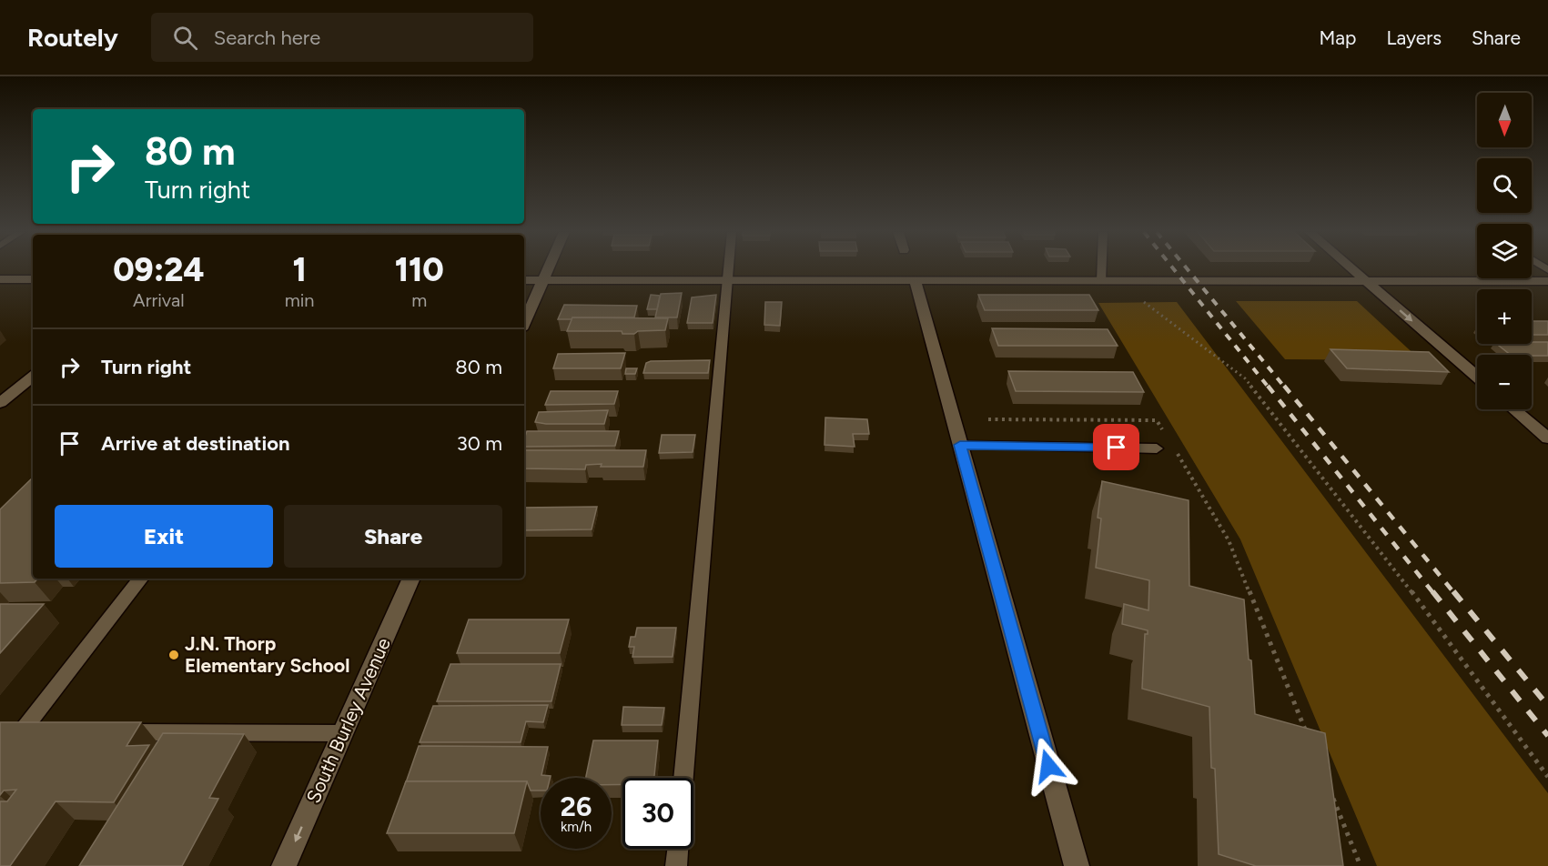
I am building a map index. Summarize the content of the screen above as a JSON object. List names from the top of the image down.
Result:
{
  "streets": {
    "street": ["South Burley Avenue"]
  },
  "one_way": ["South Burley Avenue"],
  "places": ["J.N. Thorp Elementary School"],
  "north": "bottom",
  "page": {
    "header": "Routely",
    "search": "Search here",
    "nav": ["Map", "Layers", "Share"],
    "map_buttons": ["+", "−"],
    "turn": ["80 m", "Turn right"],
    "eta": [
      "09:24",
      "Arrival",
      "1",
      "min",
      "110",
      "m"
    ],
    "list": [
      {
        "name": "Turn right",
        "value": "80 m"
      },
      {
        "name": "Arrive at destination",
        "value": "30 m"
      }
    ],
    "buttons": ["Exit", "Share"],
    "speed": "26 km/h",
    "limit": "30"
  }
}
